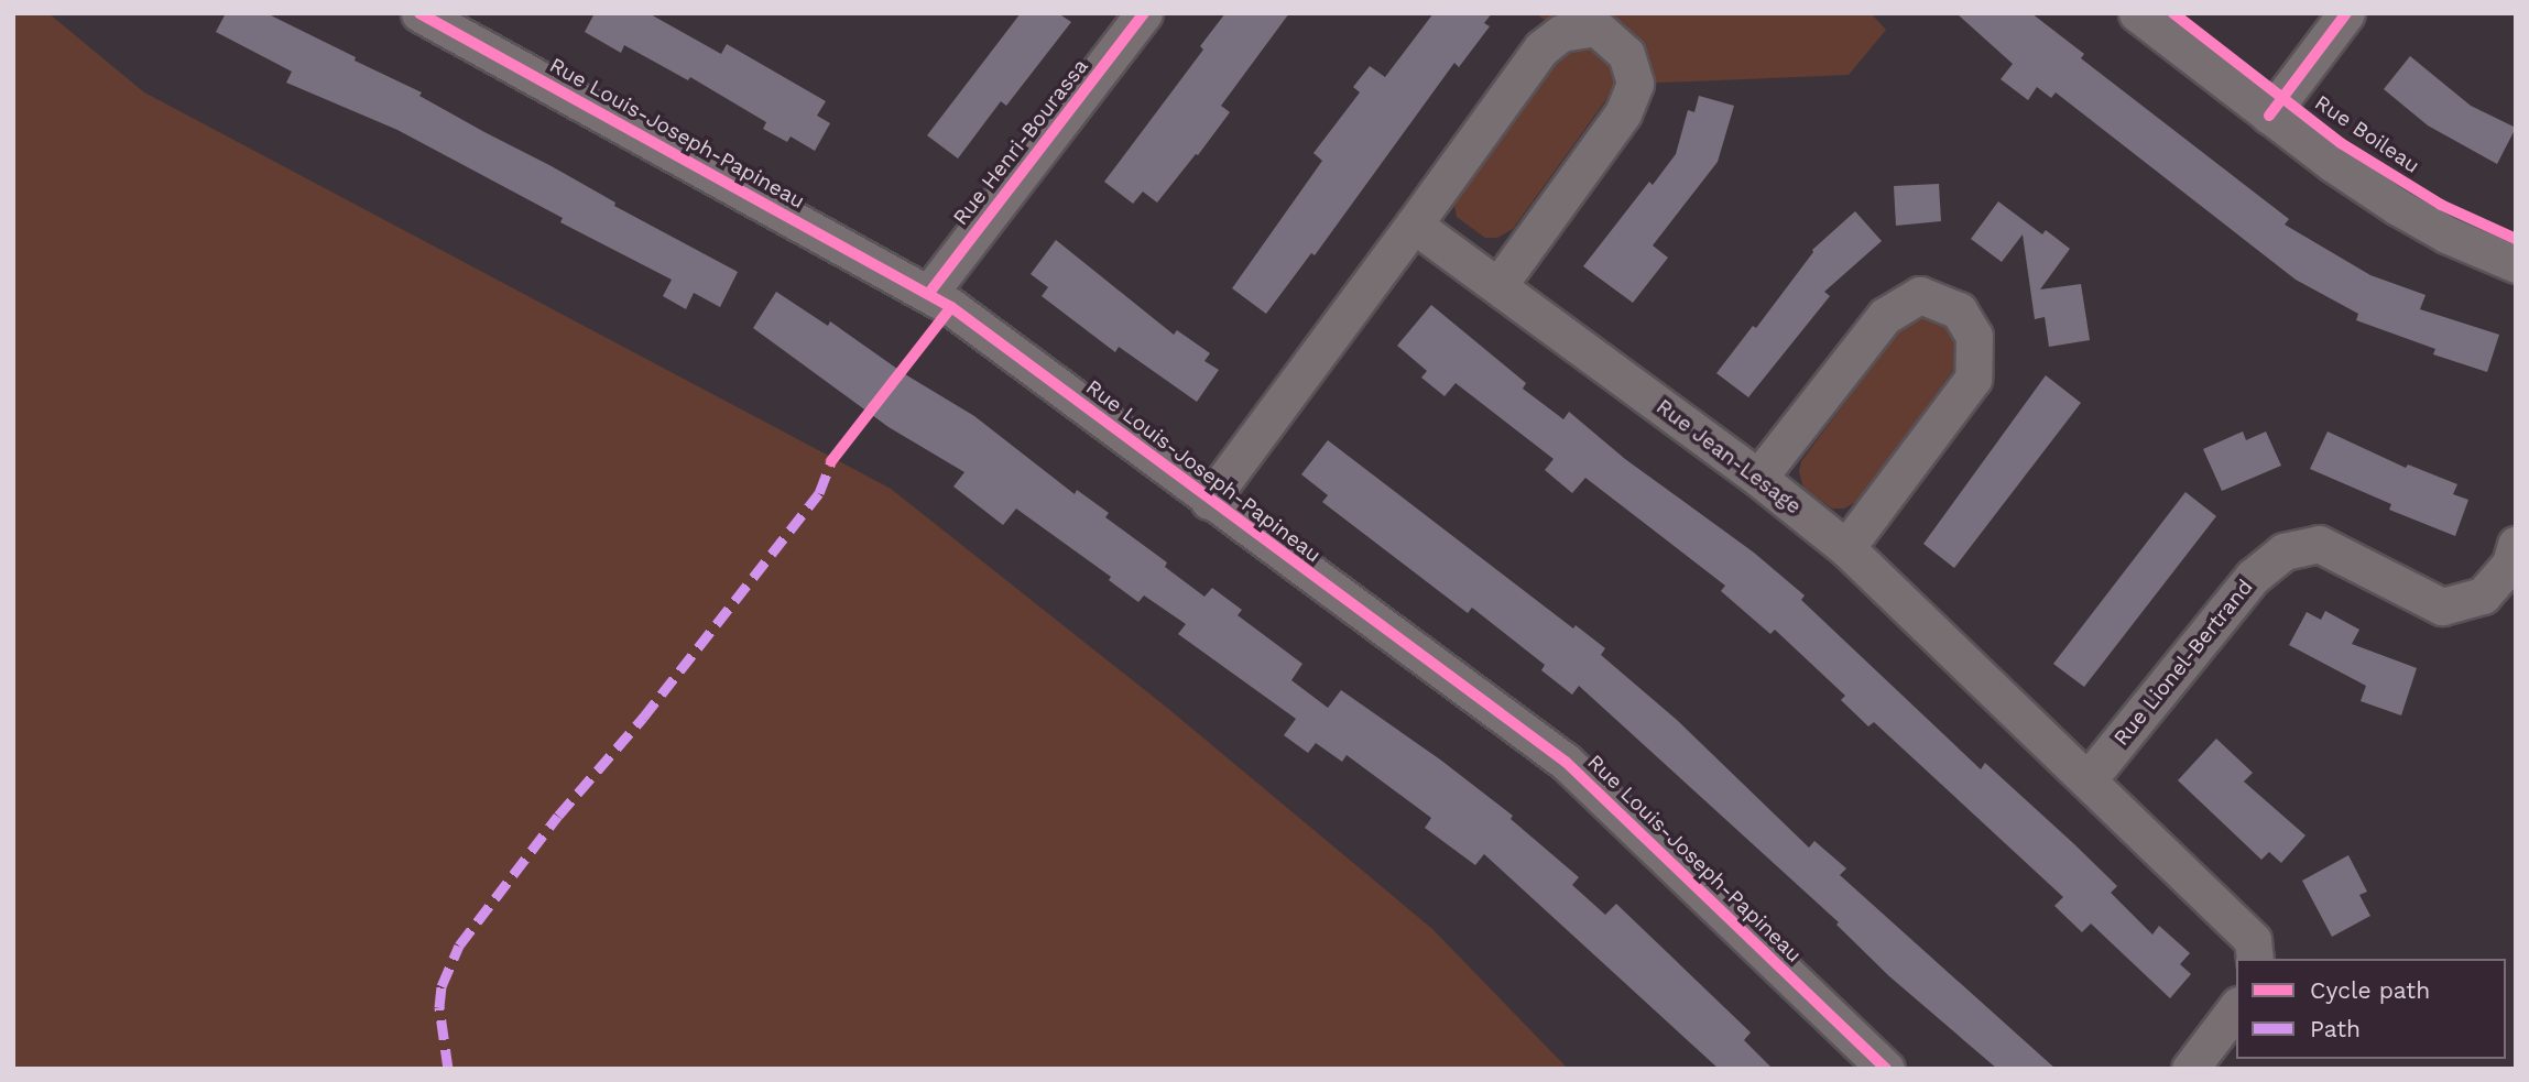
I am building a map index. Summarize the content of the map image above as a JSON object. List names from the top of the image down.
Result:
{
  "streets": {
    "street": [
      "Rue Louis-Joseph-Papineau",
      "Rue Boileau",
      "Rue Henri-Bourassa",
      "Rue Jean-Lesage",
      "Rue Lionel-Bertrand"
    ]
  },
  "crossings": [
    ["Rue Louis-Joseph-Papineau", "Rue Henri-Bourassa"],
    ["Rue Jean-Lesage", "Rue Lionel-Bertrand"]
  ],
  "legend": ["Cycle path", "Path"]
}
